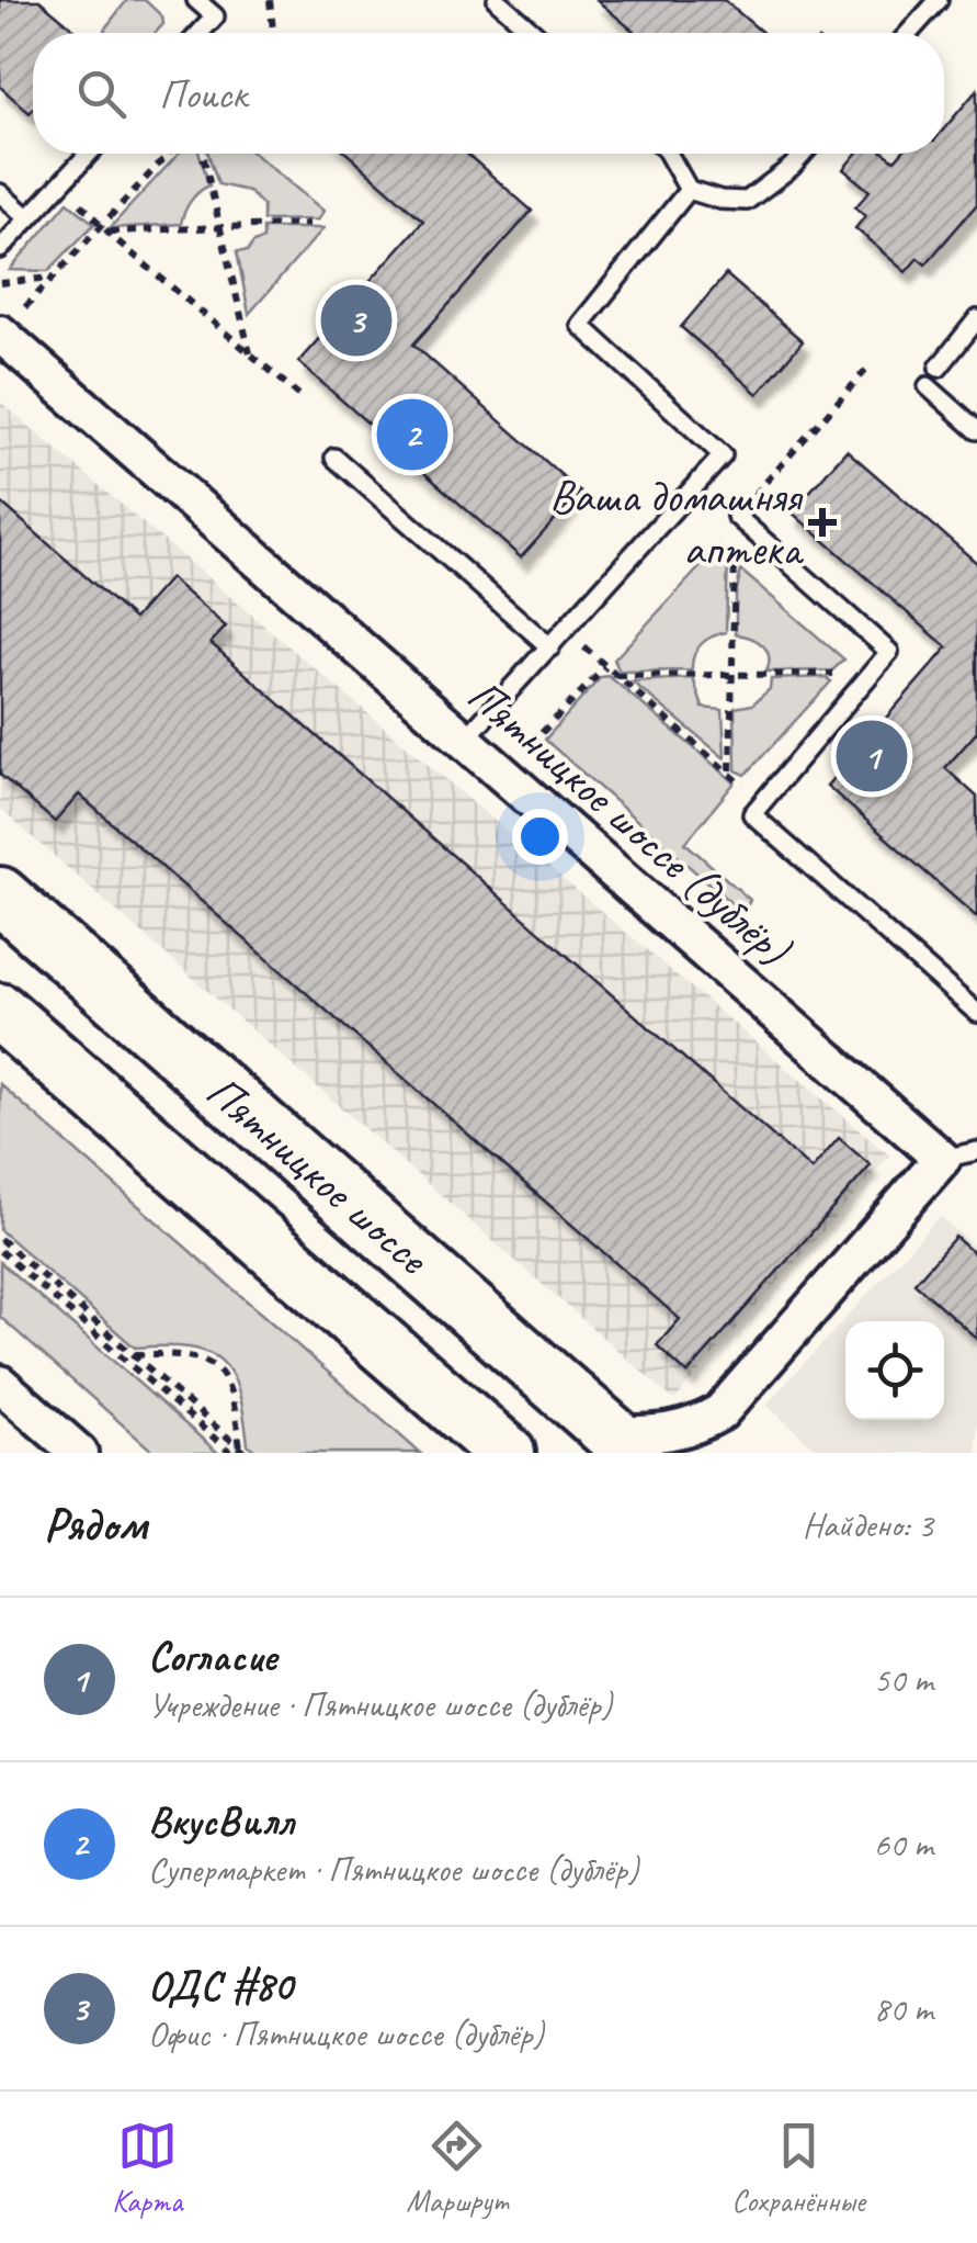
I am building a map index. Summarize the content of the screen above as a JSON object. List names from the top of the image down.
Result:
{
  "streets": {
    "main road": ["Пятницкое шоссе"],
    "street": ["Пятницкое шоссе (дублёр)"]
  },
  "places": {
    "health": ["Ваша домашняя аптека"]
  },
  "page": {
    "search": "Поиск",
    "pins": ["3", "2", "1"],
    "heading": ["Рядом", "Найдено: 3"],
    "list": [
      {
        "mark": "1",
        "name": "Согласие",
        "note": "Учреждение · Пятницкое шоссе (дублёр)",
        "value": "50 m"
      },
      {
        "mark": "2",
        "name": "ВкусВилл",
        "note": "Супермаркет · Пятницкое шоссе (дублёр)",
        "value": "60 m"
      },
      {
        "mark": "3",
        "name": "ОДС #80",
        "note": "Офис · Пятницкое шоссе (дублёр)",
        "value": "80 m"
      }
    ],
    "nav": ["Карта", "Маршрут", "Сохранённые"]
  }
}
